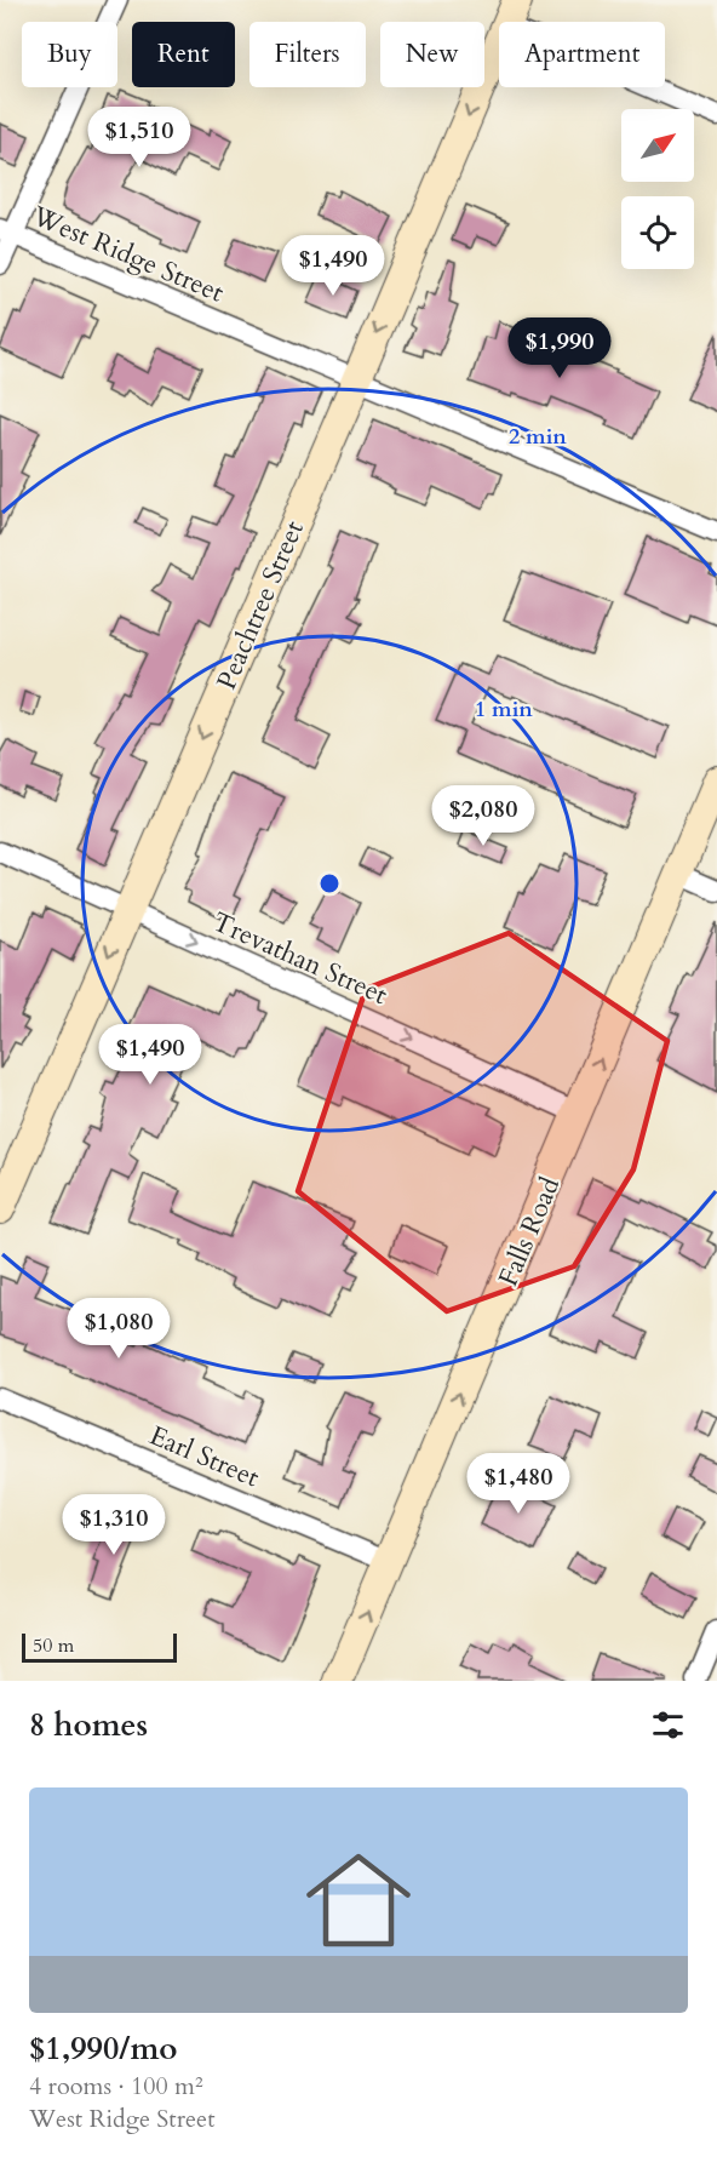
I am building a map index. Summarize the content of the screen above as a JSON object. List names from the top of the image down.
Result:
{
  "streets": {
    "main road": ["Peachtree Street", "Falls Road"],
    "street": ["West Ridge Street", "Trevathan Street", "Earl Street"]
  },
  "crossings": [
    ["West Ridge Street", "Peachtree Street"],
    ["Peachtree Street", "Trevathan Street"],
    ["Trevathan Street", "Falls Road"],
    ["Falls Road", "Earl Street"]
  ],
  "one_way": ["Peachtree Street", "Trevathan Street", "Falls Road"],
  "scale_bar": "50 m",
  "north": "top right",
  "page": {
    "chip": [
      "Buy",
      "Rent",
      "Filters",
      "New",
      "Apartment"
    ],
    "price": [
      "$1,510",
      "$1,490",
      "$1,990",
      "$2,080",
      "$1,490",
      "$1,080",
      "$1,480",
      "$1,310"
    ],
    "scale": "50 m",
    "heading": "8 homes",
    "list": [
      {
        "name": "$1,990/mo",
        "note": "4 rooms · 100 m² · West Ridge Street"
      }
    ]
  },
  "rings": ["2 min", "1 min"]
}
